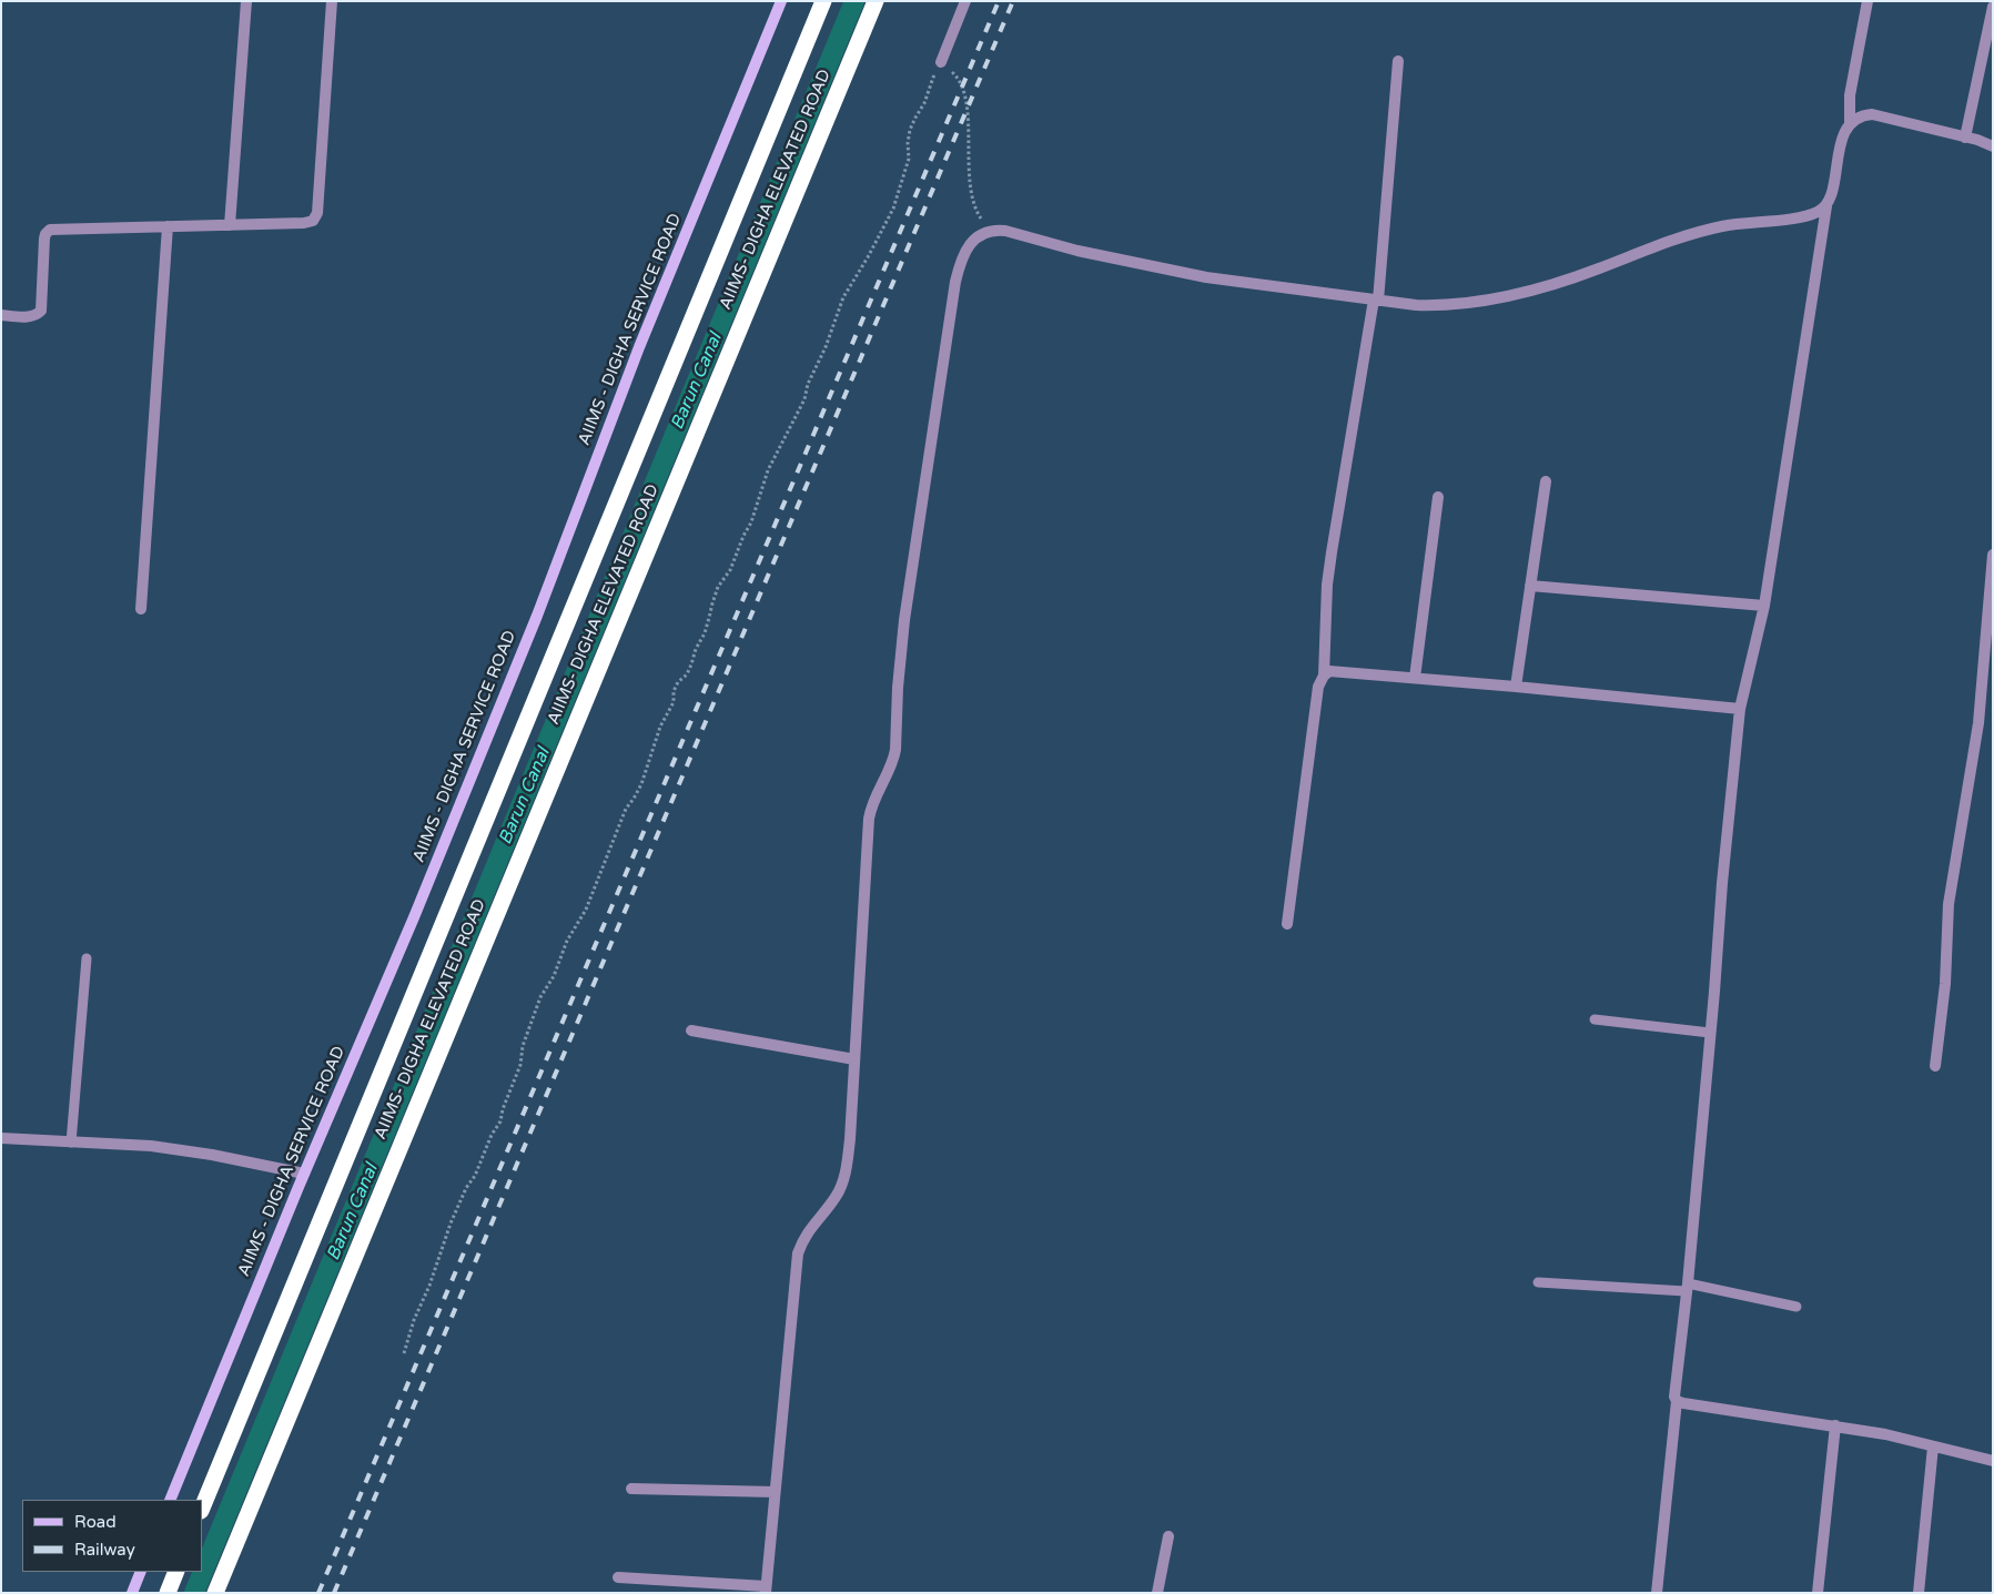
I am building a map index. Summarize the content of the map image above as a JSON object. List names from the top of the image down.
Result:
{
  "streets": {
    "highway": ["AIIMS- DIGHA ELEVATED ROAD"],
    "main road": ["AIIMS - DIGHA SERVICE ROAD"]
  },
  "water": ["Barun Canal"],
  "legend": ["Road", "Railway"]
}
